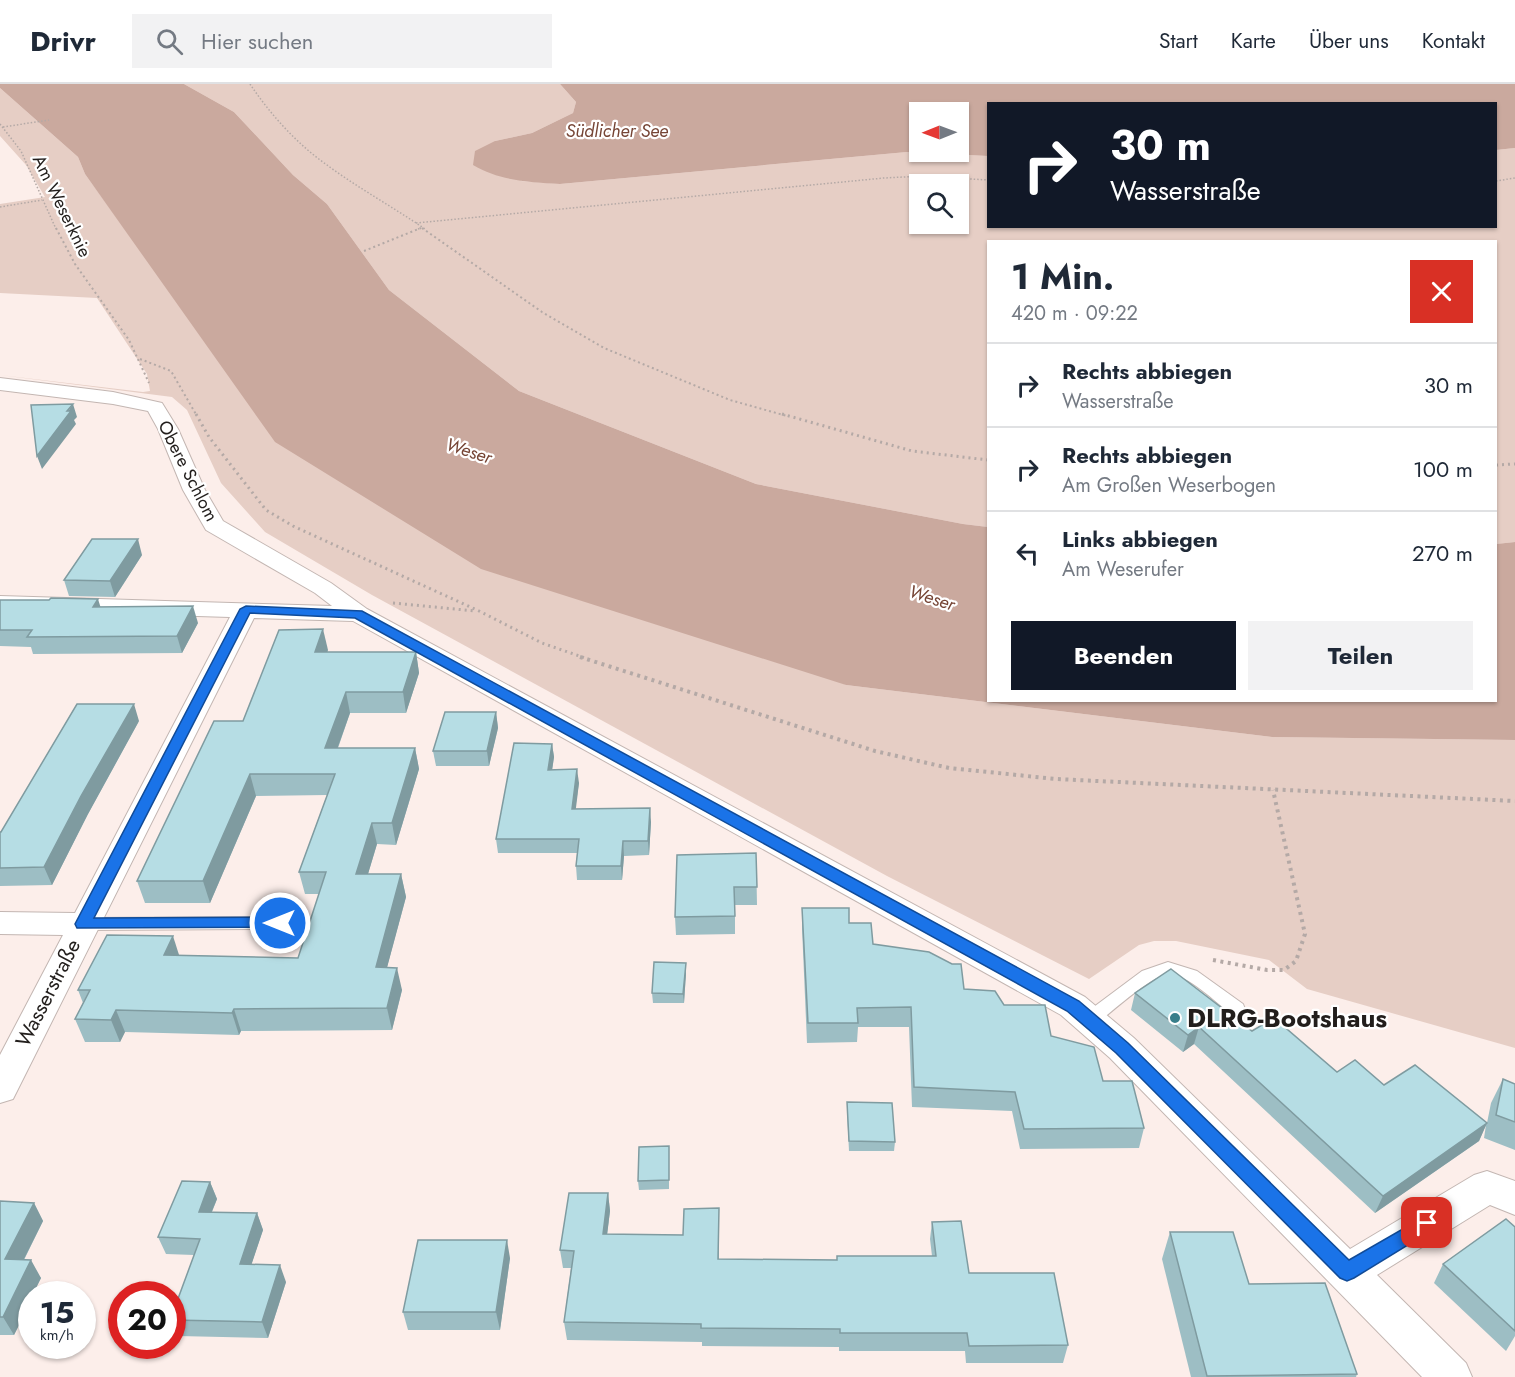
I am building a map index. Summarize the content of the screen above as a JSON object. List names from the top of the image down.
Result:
{
  "streets": {
    "street": ["Obere Schlom", "Wasserstraße"],
    "path": ["Am Weserknie"]
  },
  "water": ["Südlicher See", "Weser"],
  "places": ["DLRG-Bootshaus"],
  "north": "left",
  "page": {
    "header": "Drivr",
    "search": "Hier suchen",
    "nav": [
      "Start",
      "Karte",
      "Über uns",
      "Kontakt"
    ],
    "turn": ["30 m", "Wasserstraße"],
    "heading": ["1 Min.", "420 m · 09:22"],
    "list": [
      {
        "name": "Rechts abbiegen",
        "note": "Wasserstraße",
        "value": "30 m"
      },
      {
        "name": "Rechts abbiegen",
        "note": "Am Großen Weserbogen",
        "value": "100 m"
      },
      {
        "name": "Links abbiegen",
        "note": "Am Weserufer",
        "value": "270 m"
      }
    ],
    "buttons": ["Beenden", "Teilen"],
    "speed": "15 km/h",
    "limit": "20"
  }
}
